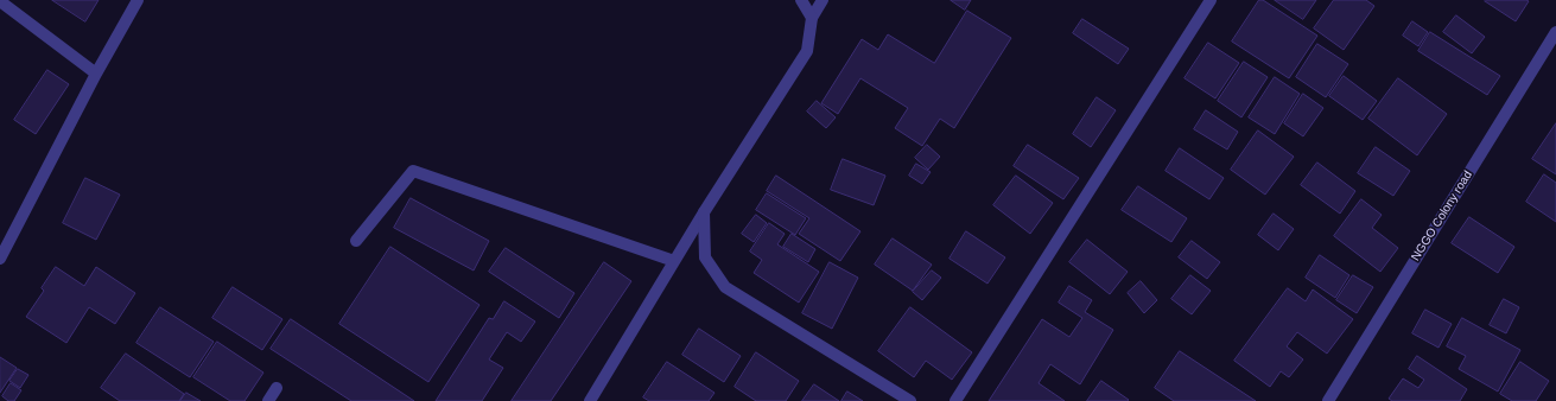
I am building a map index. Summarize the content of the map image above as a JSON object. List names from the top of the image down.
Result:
{
  "streets": {
    "street": ["NGGO Colony road"]
  }
}
